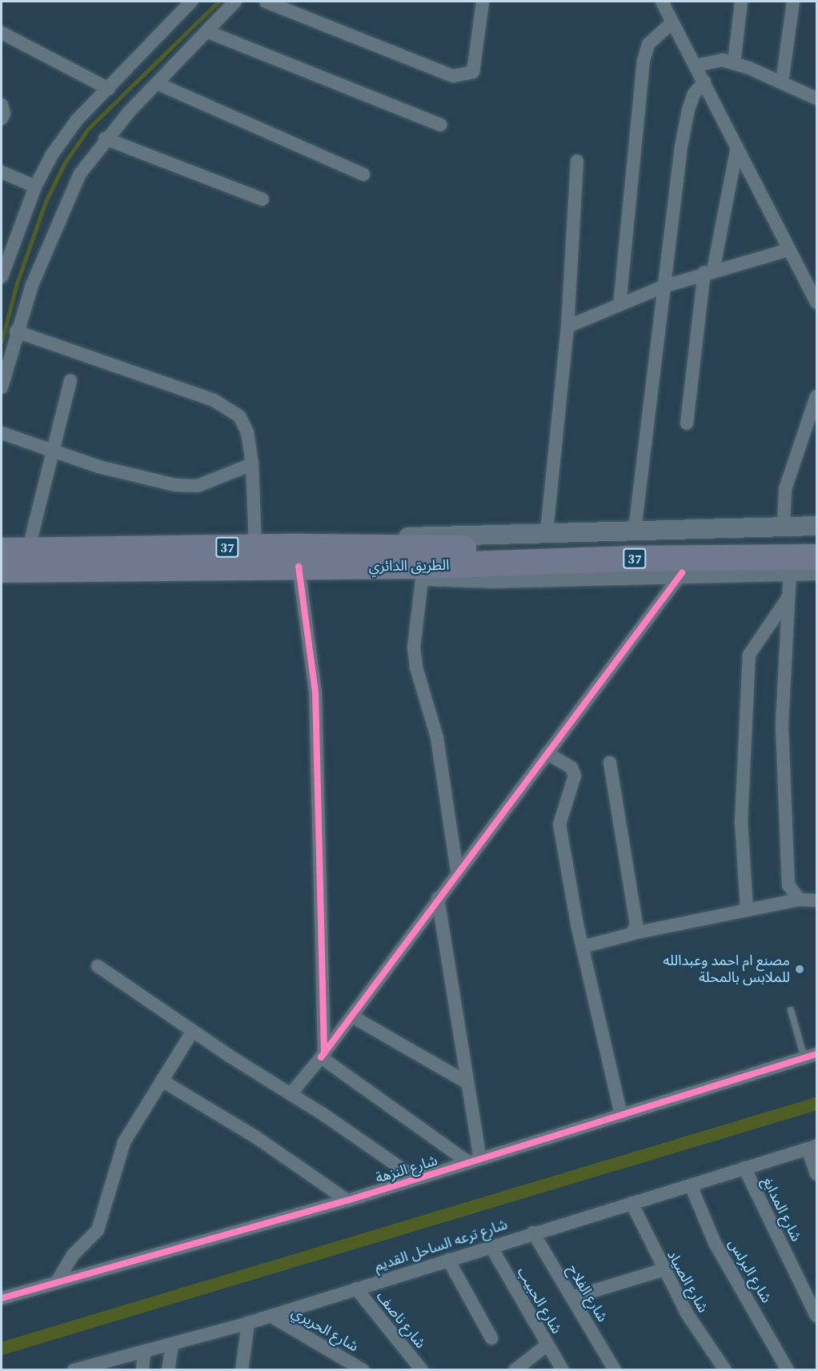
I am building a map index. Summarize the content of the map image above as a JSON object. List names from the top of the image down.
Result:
{
  "streets": {
    "highway": ["37", "الطريق الدائري"],
    "street": [
      "شارع النزهة",
      "شارع المدابغ",
      "شارع ترعه الساحل القديم",
      "شارع البرلس",
      "شارع الصياد",
      "شارع الفلاح",
      "شارع الحبيب",
      "شارع ناصف",
      "شارع الحريري"
    ]
  },
  "crossings": [
    ["شارع المدابغ", "شارع ترعه الساحل القديم"],
    ["شارع ترعه الساحل القديم", "شارع البرلس"],
    ["شارع ترعه الساحل القديم", "شارع الصياد"],
    ["شارع ترعه الساحل القديم", "شارع الفلاح"],
    ["شارع ترعه الساحل القديم", "شارع الحبيب"],
    ["شارع ترعه الساحل القديم", "شارع ناصف"],
    ["شارع ترعه الساحل القديم", "شارع الحريري"]
  ],
  "places": ["مصنع ام احمد وعبدالله للملابس بالمحلة"]
}
